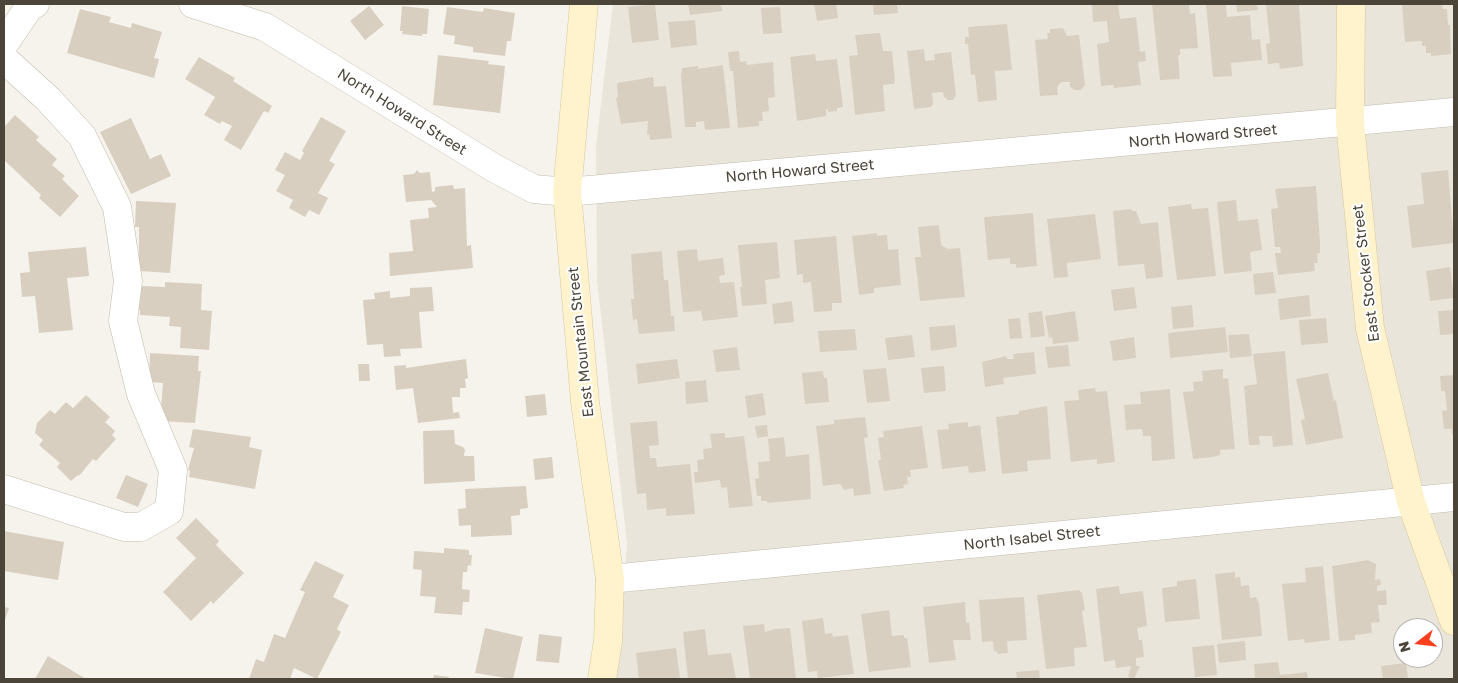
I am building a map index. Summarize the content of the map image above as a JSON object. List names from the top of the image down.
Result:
{
  "streets": {
    "street": [
      "North Howard Street",
      "East Stocker Street",
      "East Mountain Street",
      "North Isabel Street"
    ]
  },
  "crossings": [
    ["North Howard Street", "East Stocker Street"],
    ["North Howard Street", "East Mountain Street"],
    ["East Stocker Street", "North Isabel Street"],
    ["East Mountain Street", "North Isabel Street"]
  ],
  "north": "left"
}
